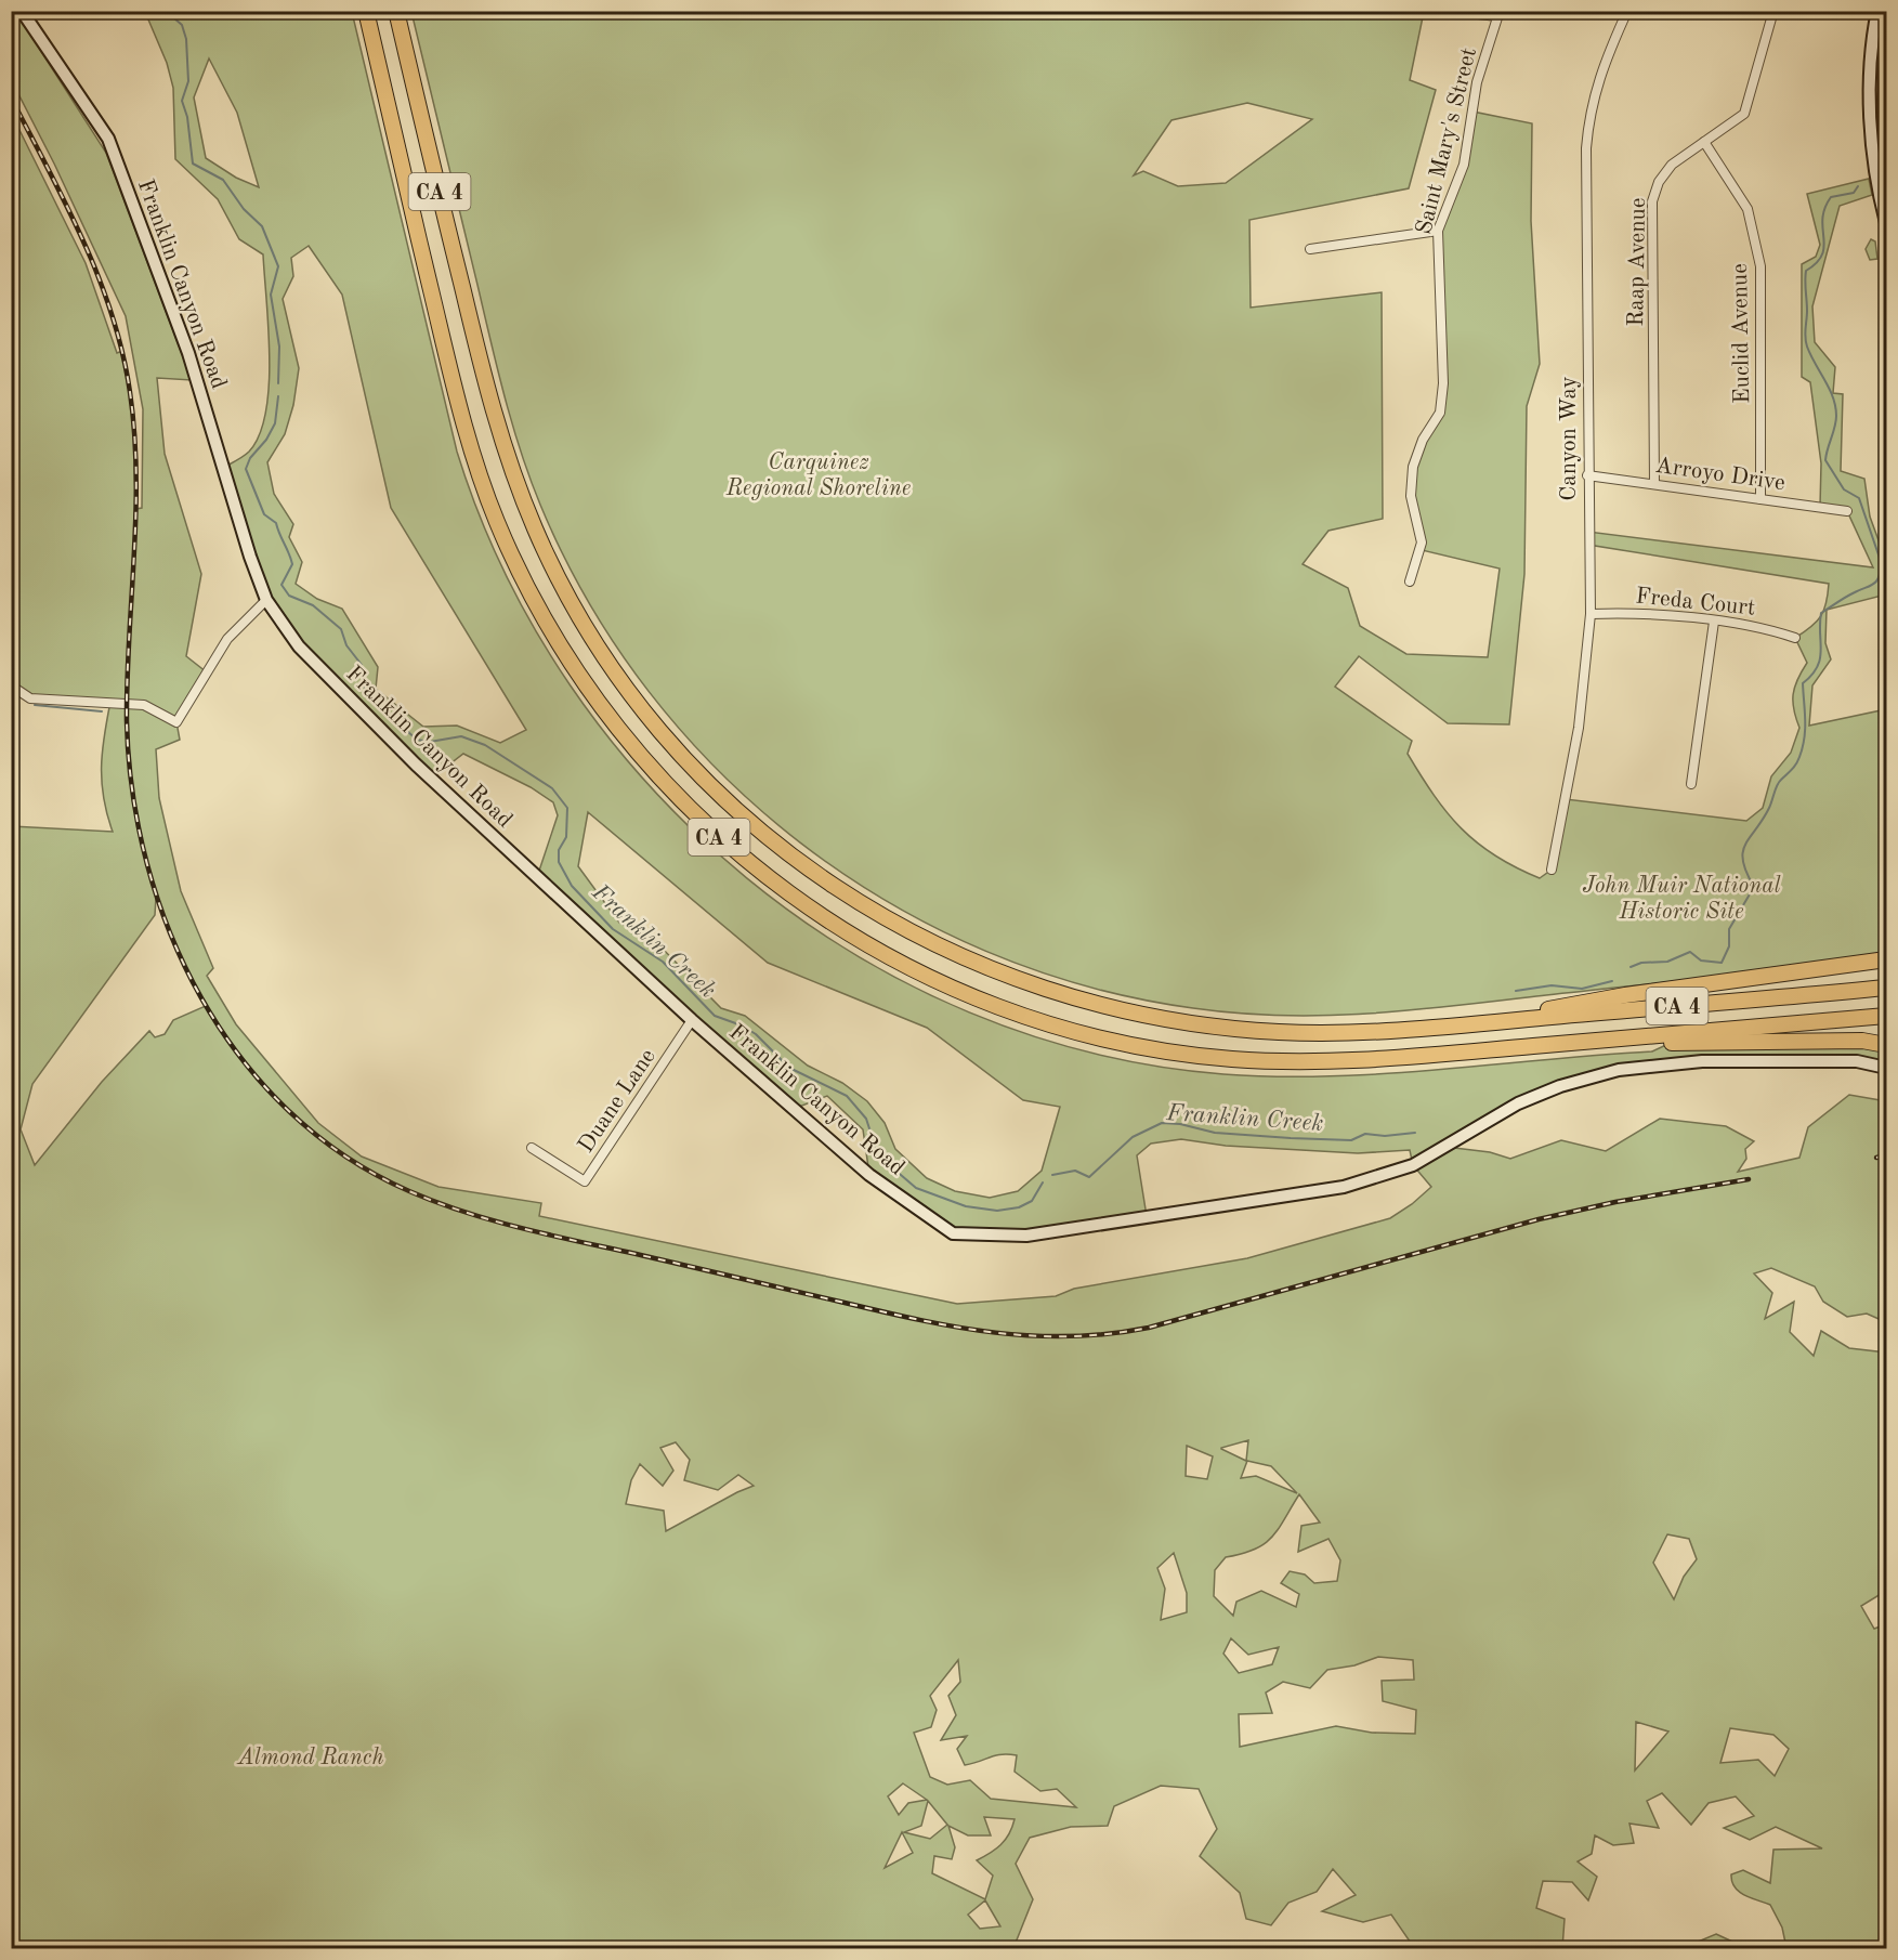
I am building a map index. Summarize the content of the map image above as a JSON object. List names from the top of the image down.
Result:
{
  "streets": {
    "highway": ["CA 4"],
    "street": [
      "Saint Mary's Street",
      "Raap Avenue",
      "Franklin Canyon Road",
      "Euclid Avenue",
      "Canyon Way",
      "Arroyo Drive",
      "Freda Court",
      "Duane Lane"
    ]
  },
  "crossings": [
    ["Raap Avenue", "Euclid Avenue"],
    ["Raap Avenue", "Arroyo Drive"],
    ["Franklin Canyon Road", "Duane Lane"],
    ["Euclid Avenue", "Arroyo Drive"],
    ["Canyon Way", "Arroyo Drive"],
    ["Canyon Way", "Freda Court"]
  ],
  "water": ["Franklin Creek"],
  "parks": ["Carquinez Regional Shoreline", "John Muir National Historic Site", "Almond Ranch"]
}
